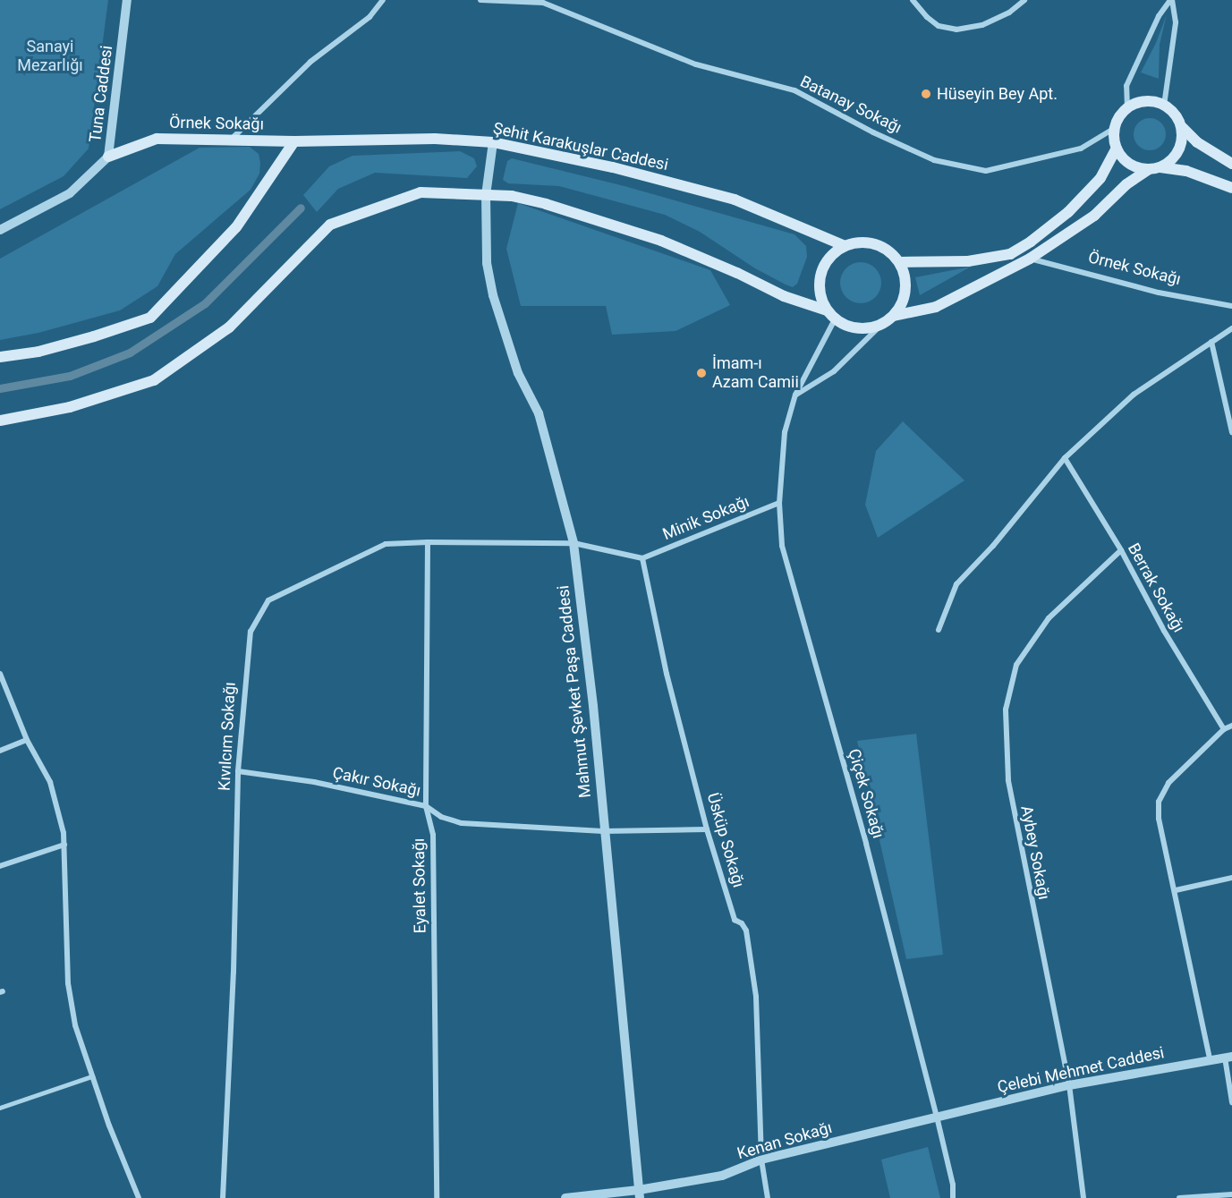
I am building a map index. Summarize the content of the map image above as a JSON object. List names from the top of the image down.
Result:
{
  "streets": {
    "main road": ["Örnek Sokağı", "Şehit Karakuşlar Caddesi"],
    "street": [
      "Tuna Caddesi",
      "Batanay Sokağı",
      "Minik Sokağı",
      "Berrak Sokağı",
      "Mahmut Şevket Paşa Caddesi",
      "Kıvılcım Sokağı",
      "Çakır Sokağı",
      "Çiçek Sokağı",
      "Üsküp Sokağı",
      "Aybey Sokağı",
      "Eyalet Sokağı",
      "Çelebi Mehmet Caddesi",
      "Kenan Sokağı"
    ]
  },
  "crossings": [
    ["Tuna Caddesi", "Örnek Sokağı"],
    ["Örnek Sokağı", "Şehit Karakuşlar Caddesi"],
    ["Şehit Karakuşlar Caddesi", "Mahmut Şevket Paşa Caddesi"],
    ["Şehit Karakuşlar Caddesi", "Çiçek Sokağı"],
    ["Minik Sokağı", "Çiçek Sokağı"],
    ["Minik Sokağı", "Üsküp Sokağı"],
    ["Berrak Sokağı", "Aybey Sokağı"],
    ["Mahmut Şevket Paşa Caddesi", "Kıvılcım Sokağı"],
    ["Mahmut Şevket Paşa Caddesi", "Çakır Sokağı"],
    ["Mahmut Şevket Paşa Caddesi", "Kenan Sokağı"],
    ["Kıvılcım Sokağı", "Çakır Sokağı"],
    ["Kıvılcım Sokağı", "Eyalet Sokağı"],
    ["Çakır Sokağı", "Üsküp Sokağı"],
    ["Çakır Sokağı", "Eyalet Sokağı"],
    ["Çiçek Sokağı", "Çelebi Mehmet Caddesi"],
    ["Çiçek Sokağı", "Kenan Sokağı"],
    ["Üsküp Sokağı", "Kenan Sokağı"],
    ["Aybey Sokağı", "Çelebi Mehmet Caddesi"],
    ["Çelebi Mehmet Caddesi", "Kenan Sokağı"]
  ],
  "parks": ["Sanayi Mezarlığı"],
  "places": ["Hüseyin Bey Apt.", "İmam-ı Azam Camii"]
}
